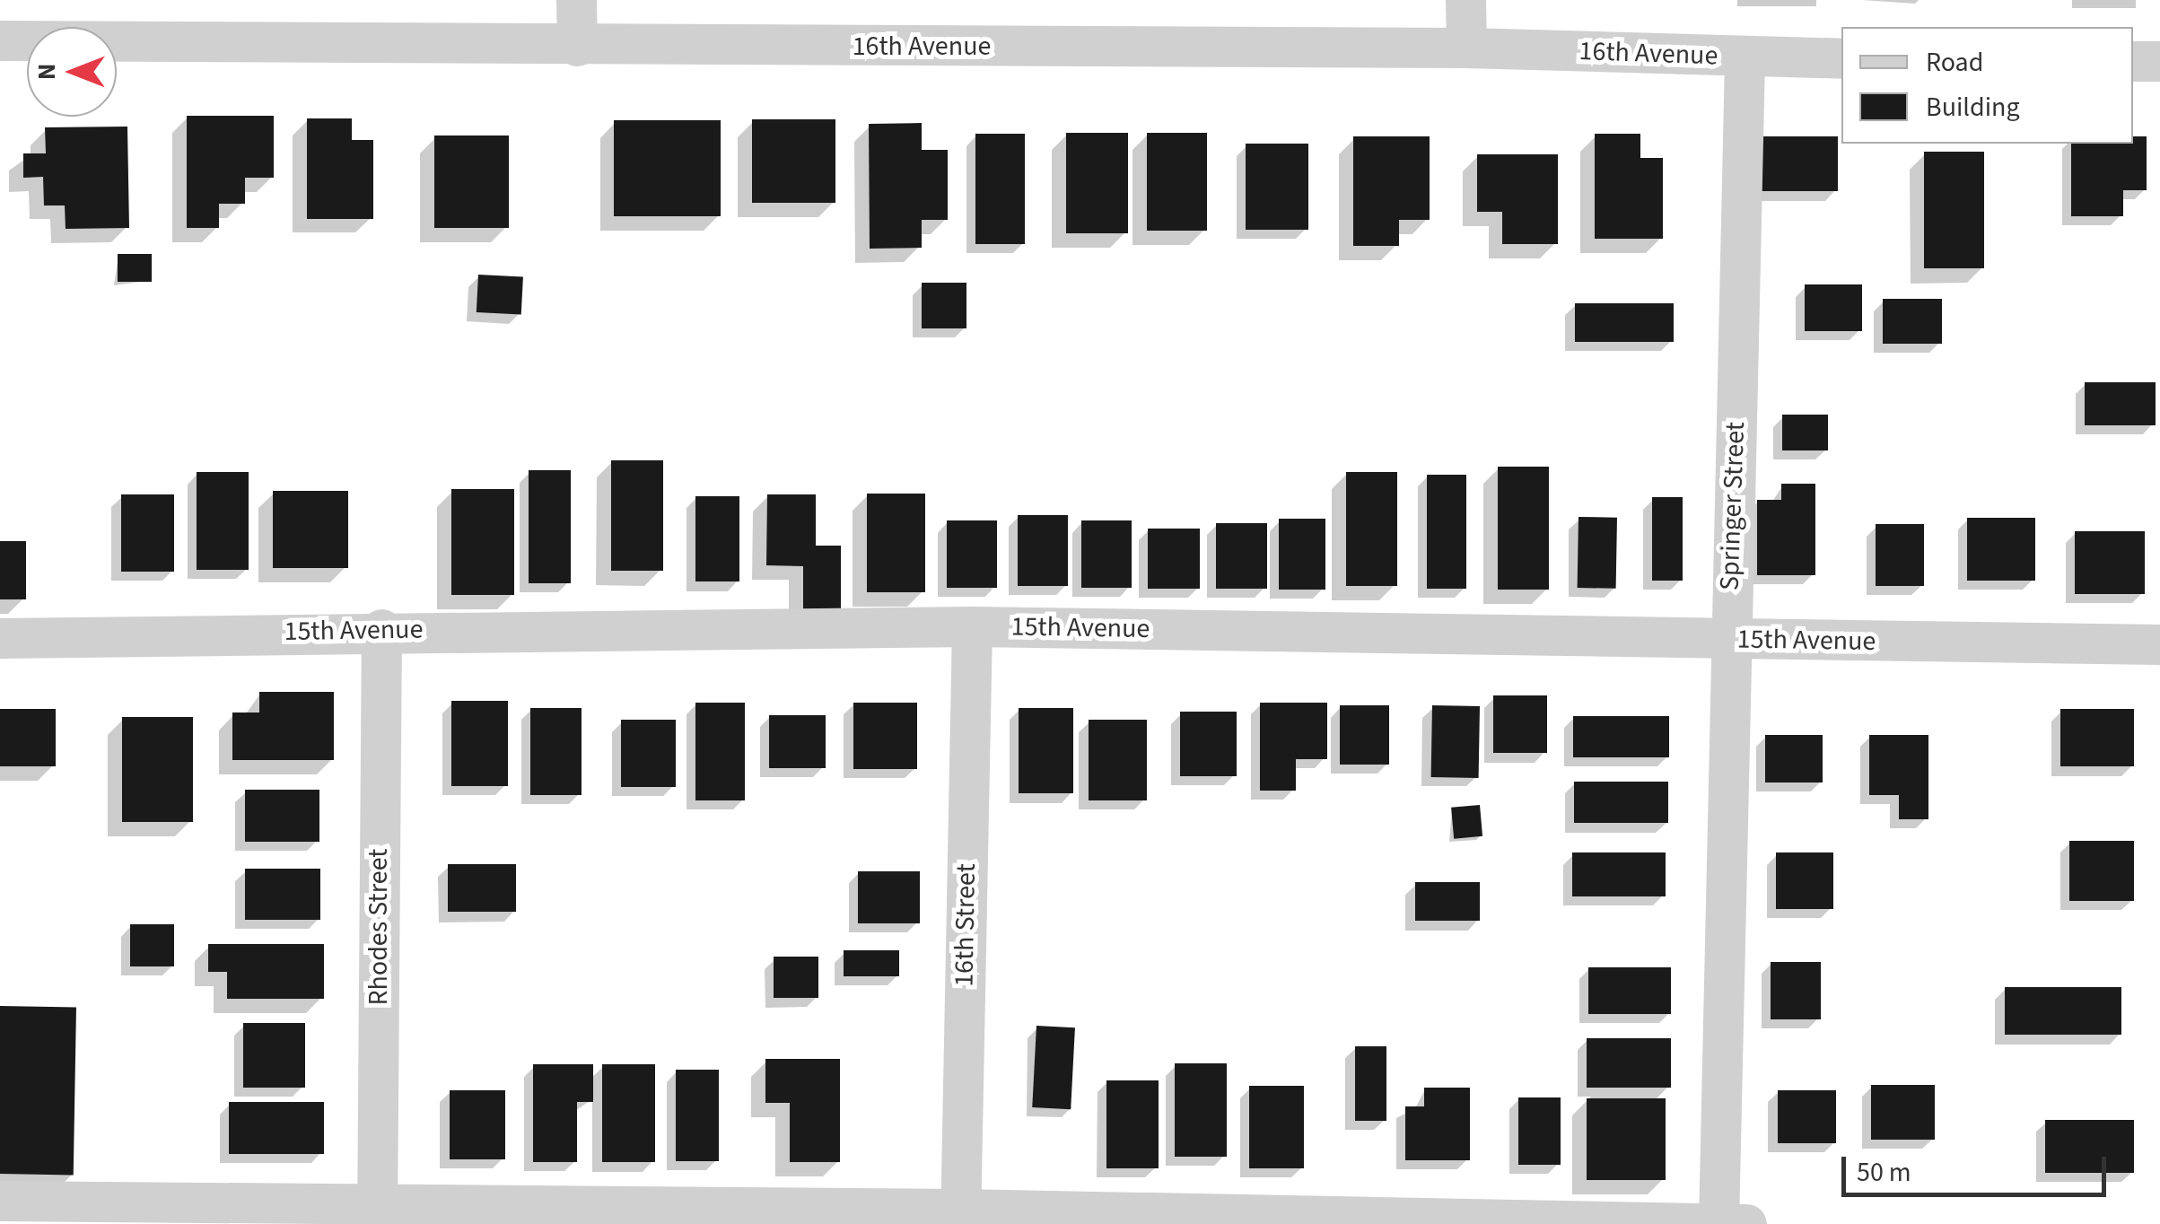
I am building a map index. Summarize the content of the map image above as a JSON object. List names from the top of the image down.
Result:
{
  "streets": {
    "street": [
      "16th Avenue",
      "Springer Street",
      "15th Avenue",
      "16th Street",
      "Rhodes Street"
    ]
  },
  "crossings": [
    ["16th Avenue", "Springer Street"],
    ["Springer Street", "15th Avenue"],
    ["15th Avenue", "16th Street"],
    ["15th Avenue", "Rhodes Street"]
  ],
  "legend": ["Road", "Building"],
  "scale_bar": "50 m",
  "north": "left"
}
